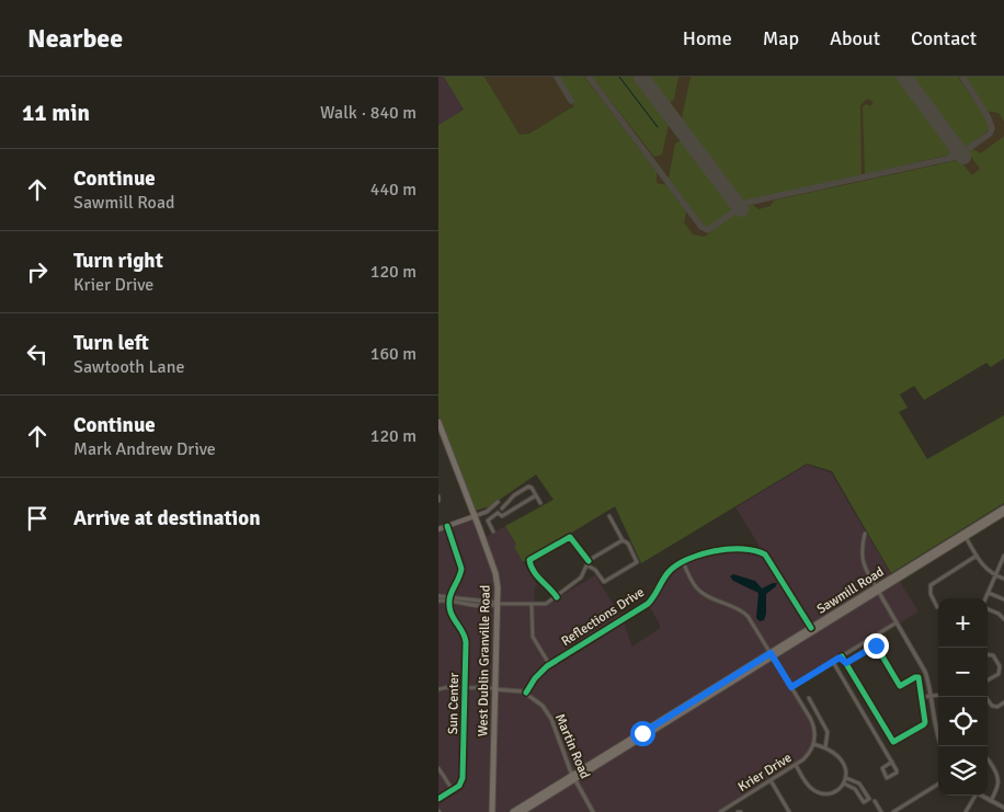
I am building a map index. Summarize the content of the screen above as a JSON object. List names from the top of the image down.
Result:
{
  "streets": {
    "main road": ["Sawmill Road", "West Dublin Granville Road"],
    "street": [
      "Reflections Drive",
      "Sun Center",
      "Martin Road",
      "Krier Drive"
    ]
  },
  "crossings": [
    ["Sawmill Road", "Martin Road"],
    ["Reflections Drive", "Martin Road"]
  ],
  "page": {
    "header": "Nearbee",
    "nav": [
      "Home",
      "Map",
      "About",
      "Contact"
    ],
    "heading": ["11 min", "Walk · 840 m"],
    "list": [
      ["Continue", "Sawmill Road", "440 m"],
      ["Turn right", "Krier Drive", "120 m"],
      ["Turn left", "Sawtooth Lane", "160 m"],
      ["Continue", "Mark Andrew Drive", "120 m"],
      "Arrive at destination"
    ],
    "map_buttons": ["+", "−"]
  }
}
